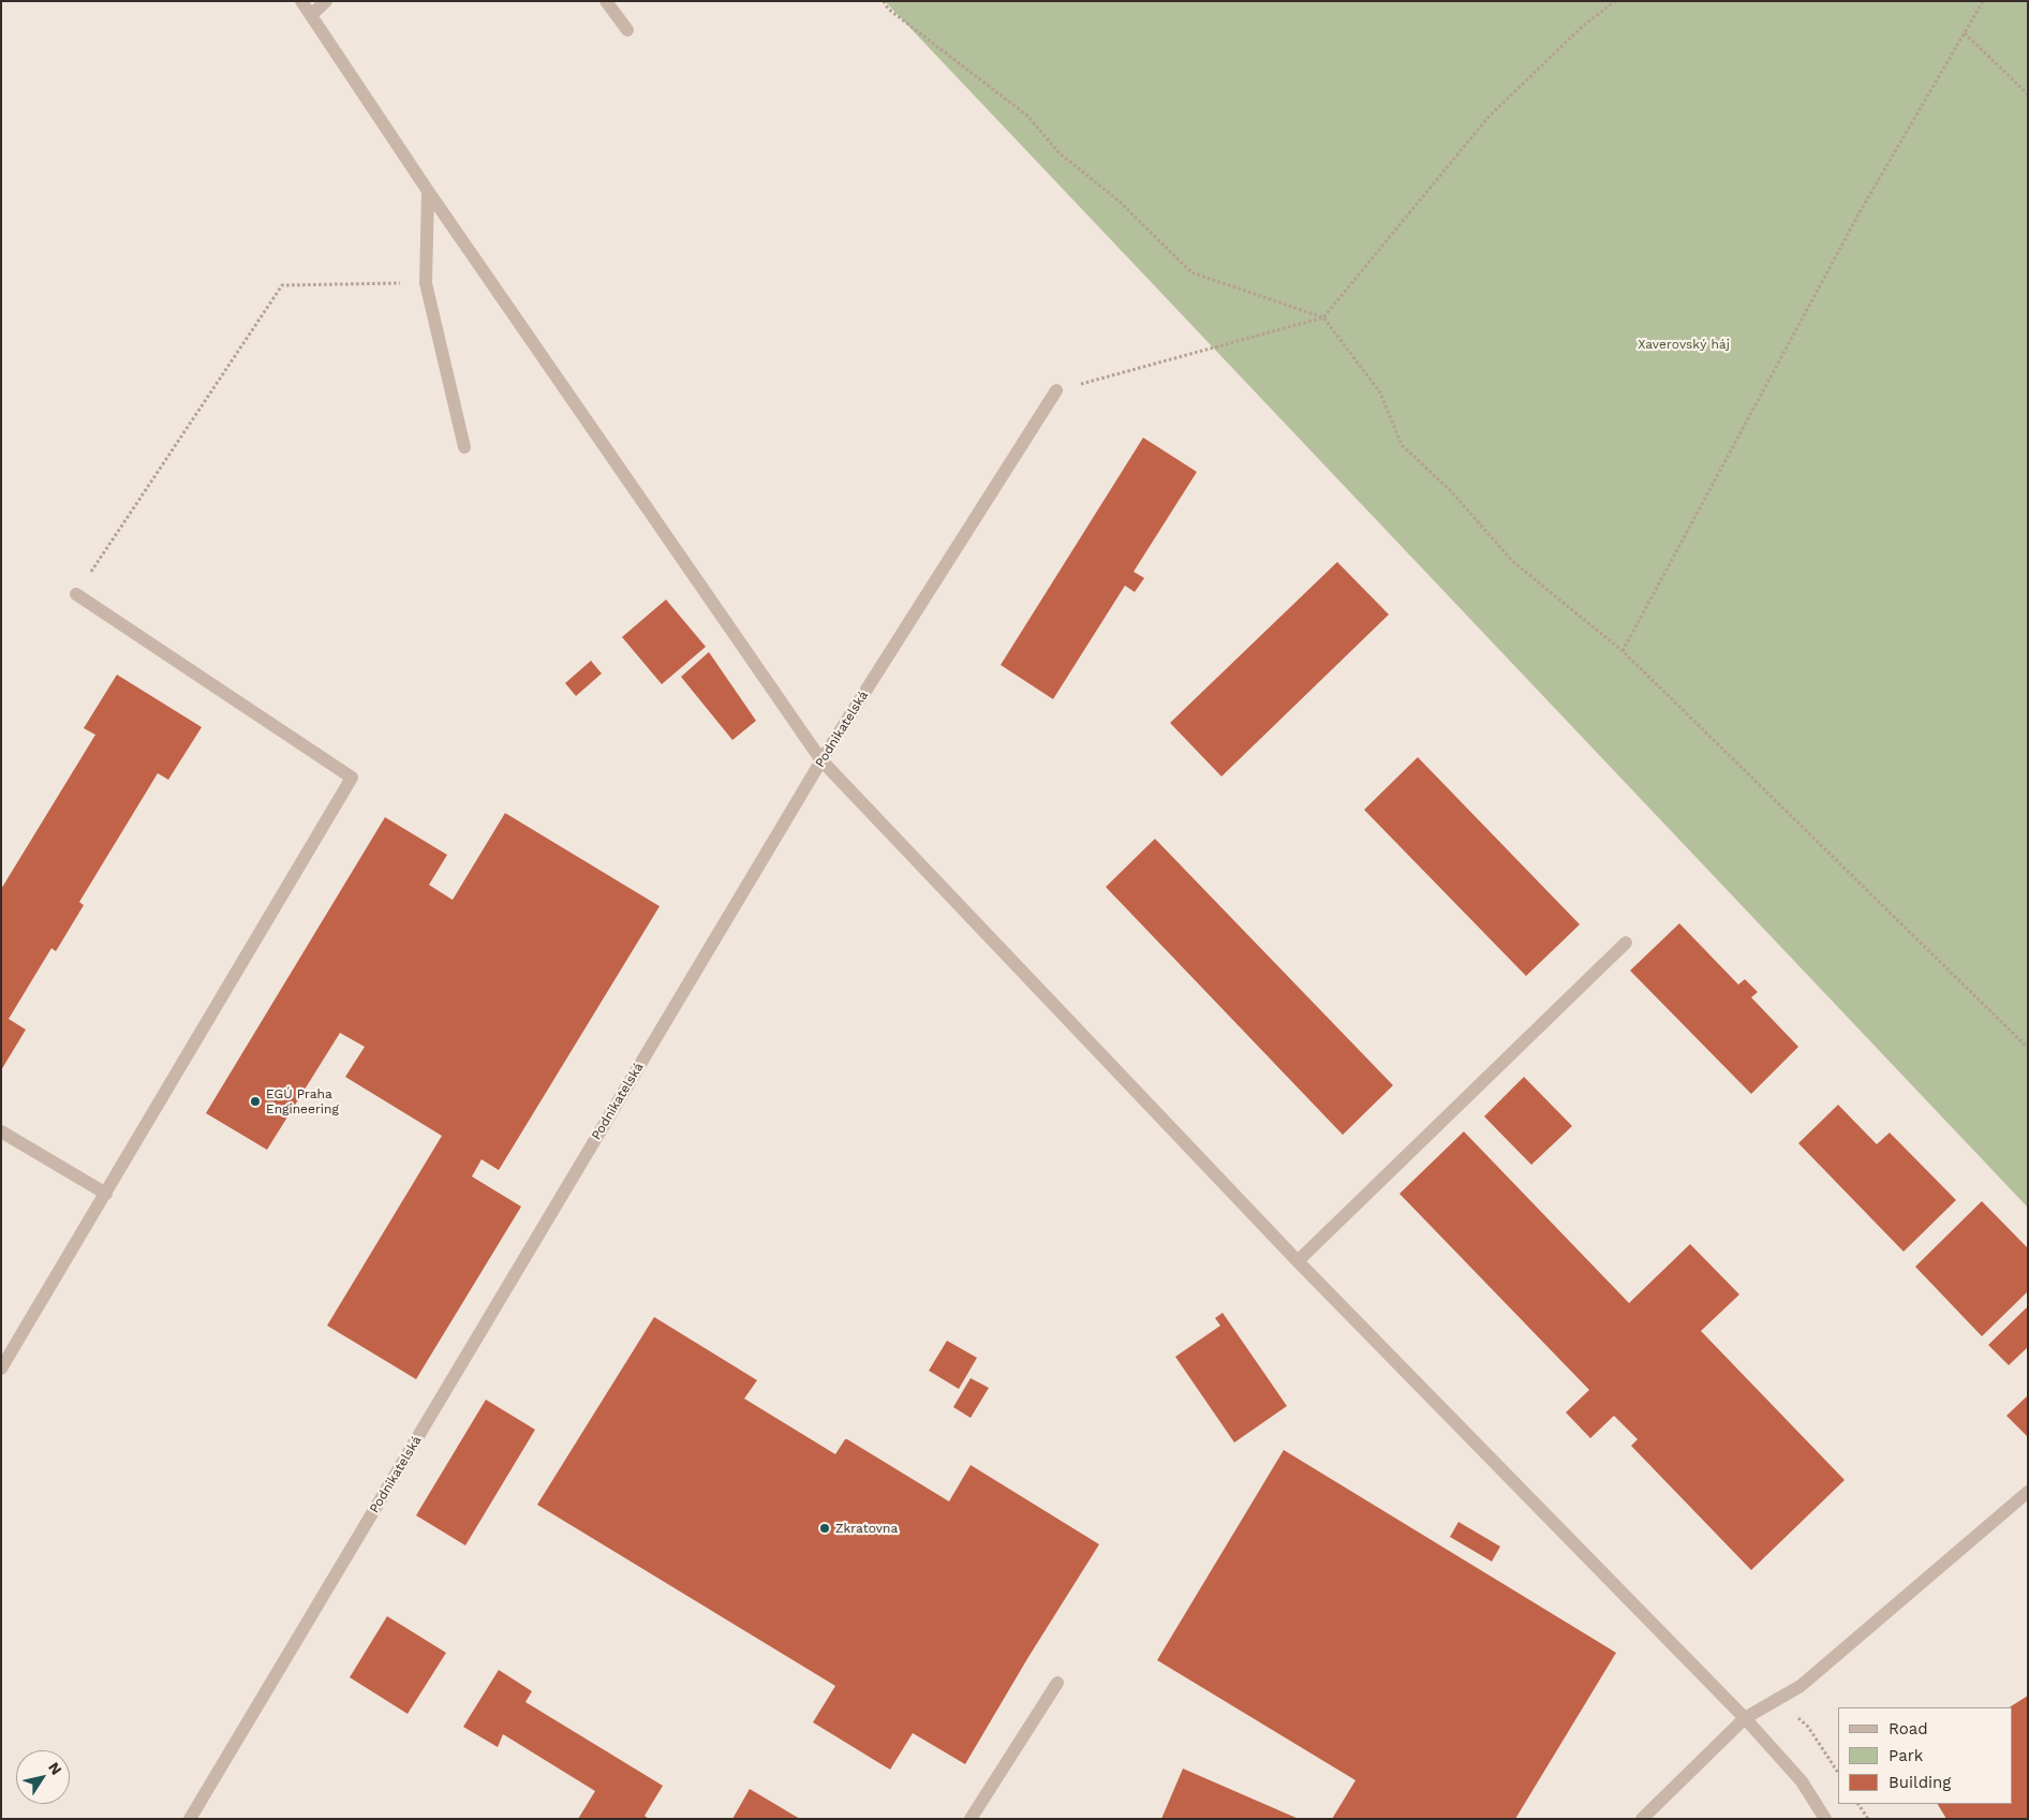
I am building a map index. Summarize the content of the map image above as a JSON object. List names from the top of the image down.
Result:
{
  "streets": {
    "lane": ["Podnikatelská"]
  },
  "parks": ["Xaverovský háj"],
  "places": ["EGÚ Praha Engineering", "Zkratovna"],
  "legend": ["Road", "Park", "Building"],
  "north": "top right"
}
